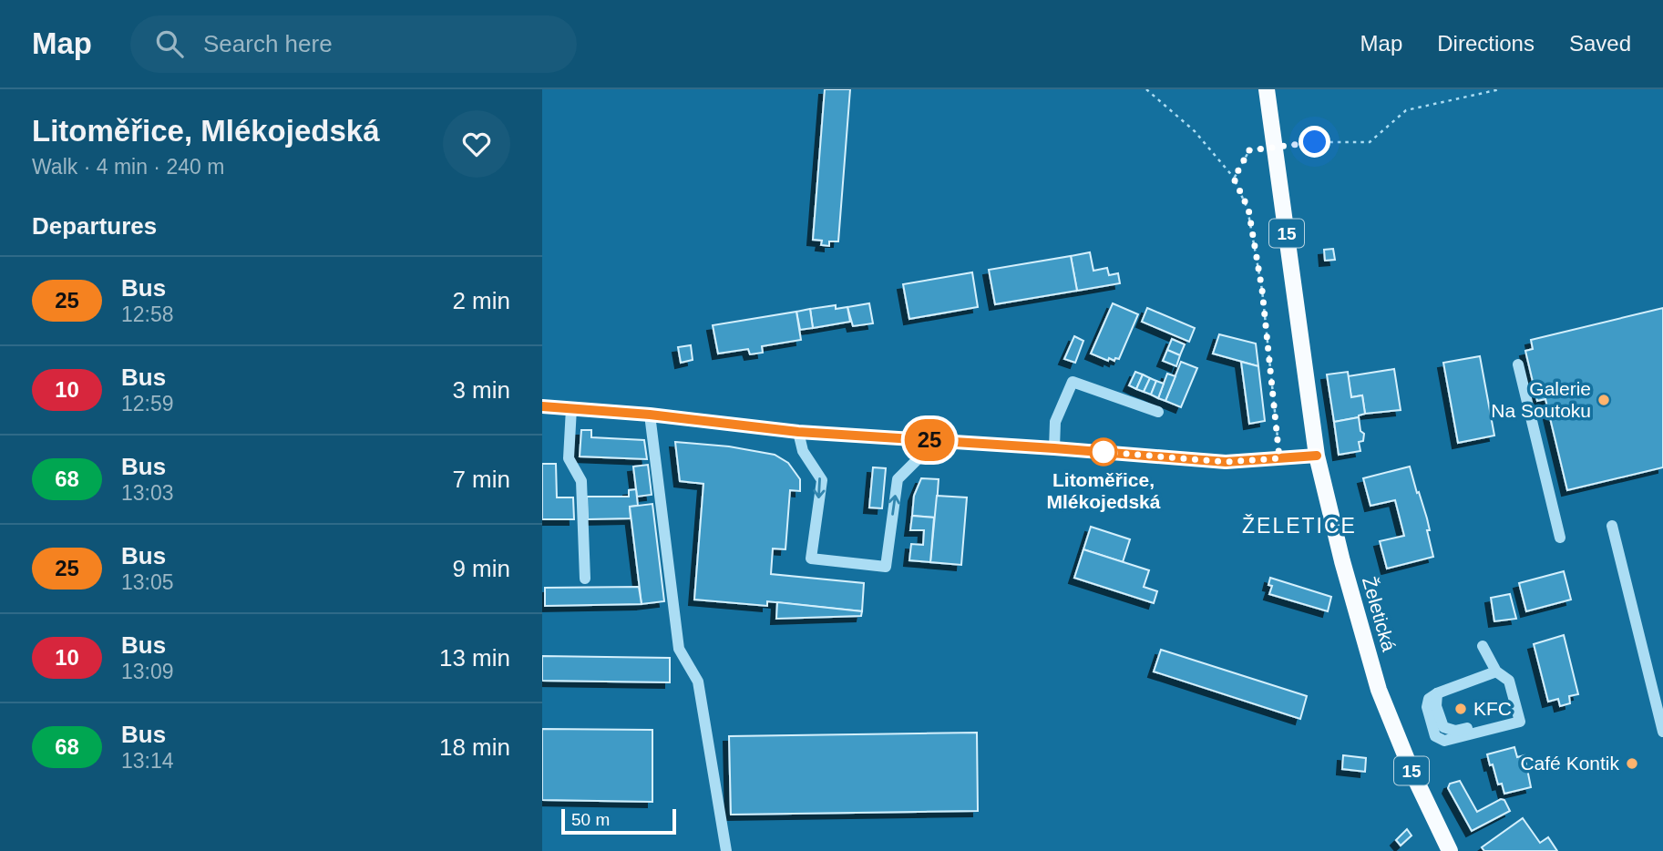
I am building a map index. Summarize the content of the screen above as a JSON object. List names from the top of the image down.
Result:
{
  "streets": {
    "main road": ["15", "Želetická"]
  },
  "districts": ["ŽELETICE"],
  "places": [
    "Galerie Na Soutoku",
    "Litoměřice, Mlékojedská",
    "KFC",
    "Café Kontik"
  ],
  "lines": ["bus line 25"],
  "scale_bar": "50 m",
  "page": {
    "header": "Map",
    "search": "Search here",
    "nav": ["Map", "Directions", "Saved"],
    "heading": [
      ["Litoměřice, Mlékojedská", "Walk · 4 min · 240 m"],
      "Departures"
    ],
    "on_map": "25",
    "list": [
      {
        "mark": "25",
        "name": "Bus",
        "note": "12:58",
        "value": "2 min"
      },
      {
        "mark": "10",
        "name": "Bus",
        "note": "12:59",
        "value": "3 min"
      },
      {
        "mark": "68",
        "name": "Bus",
        "note": "13:03",
        "value": "7 min"
      },
      {
        "mark": "25",
        "name": "Bus",
        "note": "13:05",
        "value": "9 min"
      },
      {
        "mark": "10",
        "name": "Bus",
        "note": "13:09",
        "value": "13 min"
      },
      {
        "mark": "68",
        "name": "Bus",
        "note": "13:14",
        "value": "18 min"
      }
    ],
    "scale": "50 m"
  }
}
